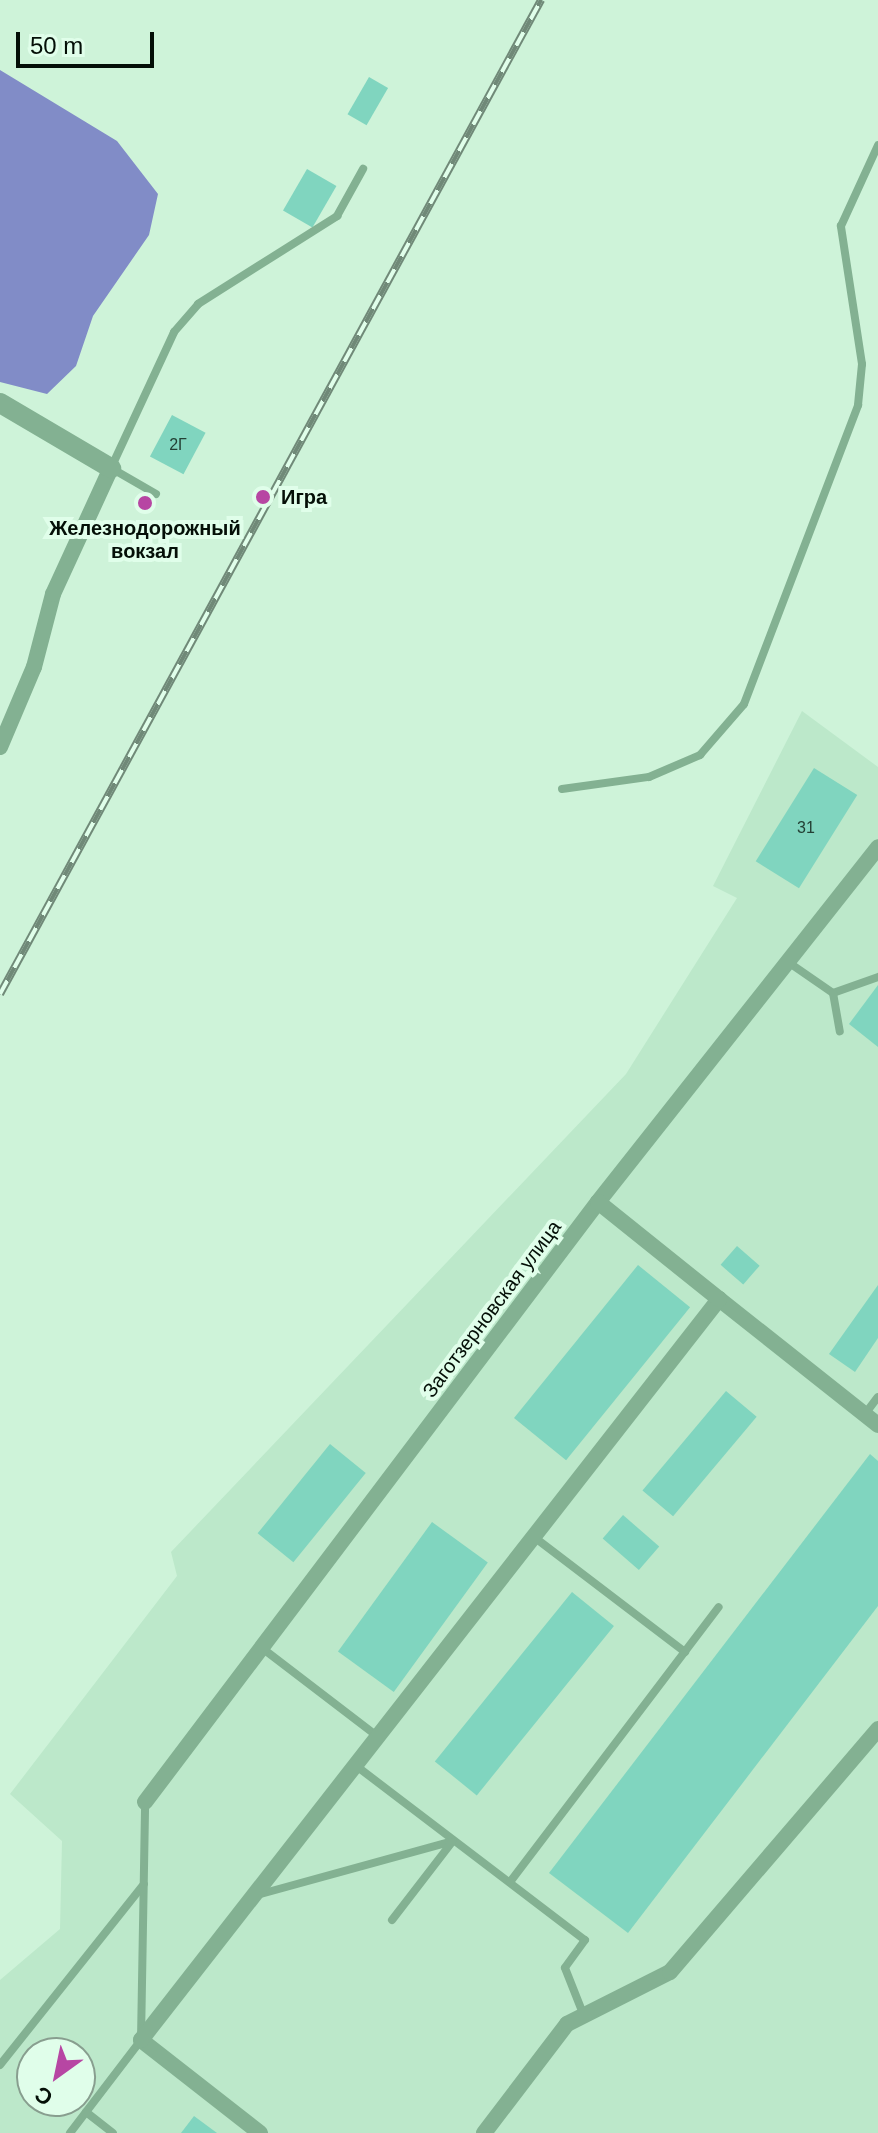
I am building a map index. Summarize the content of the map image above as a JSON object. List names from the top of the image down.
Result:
{
  "streets": {
    "street": ["Заготзерновская улица"]
  },
  "places": ["Игра", "Железнодорожный вокзал"],
  "house_numbers": ["2Г", "31"],
  "scale_bar": "50 m",
  "north": "bottom left"
}
